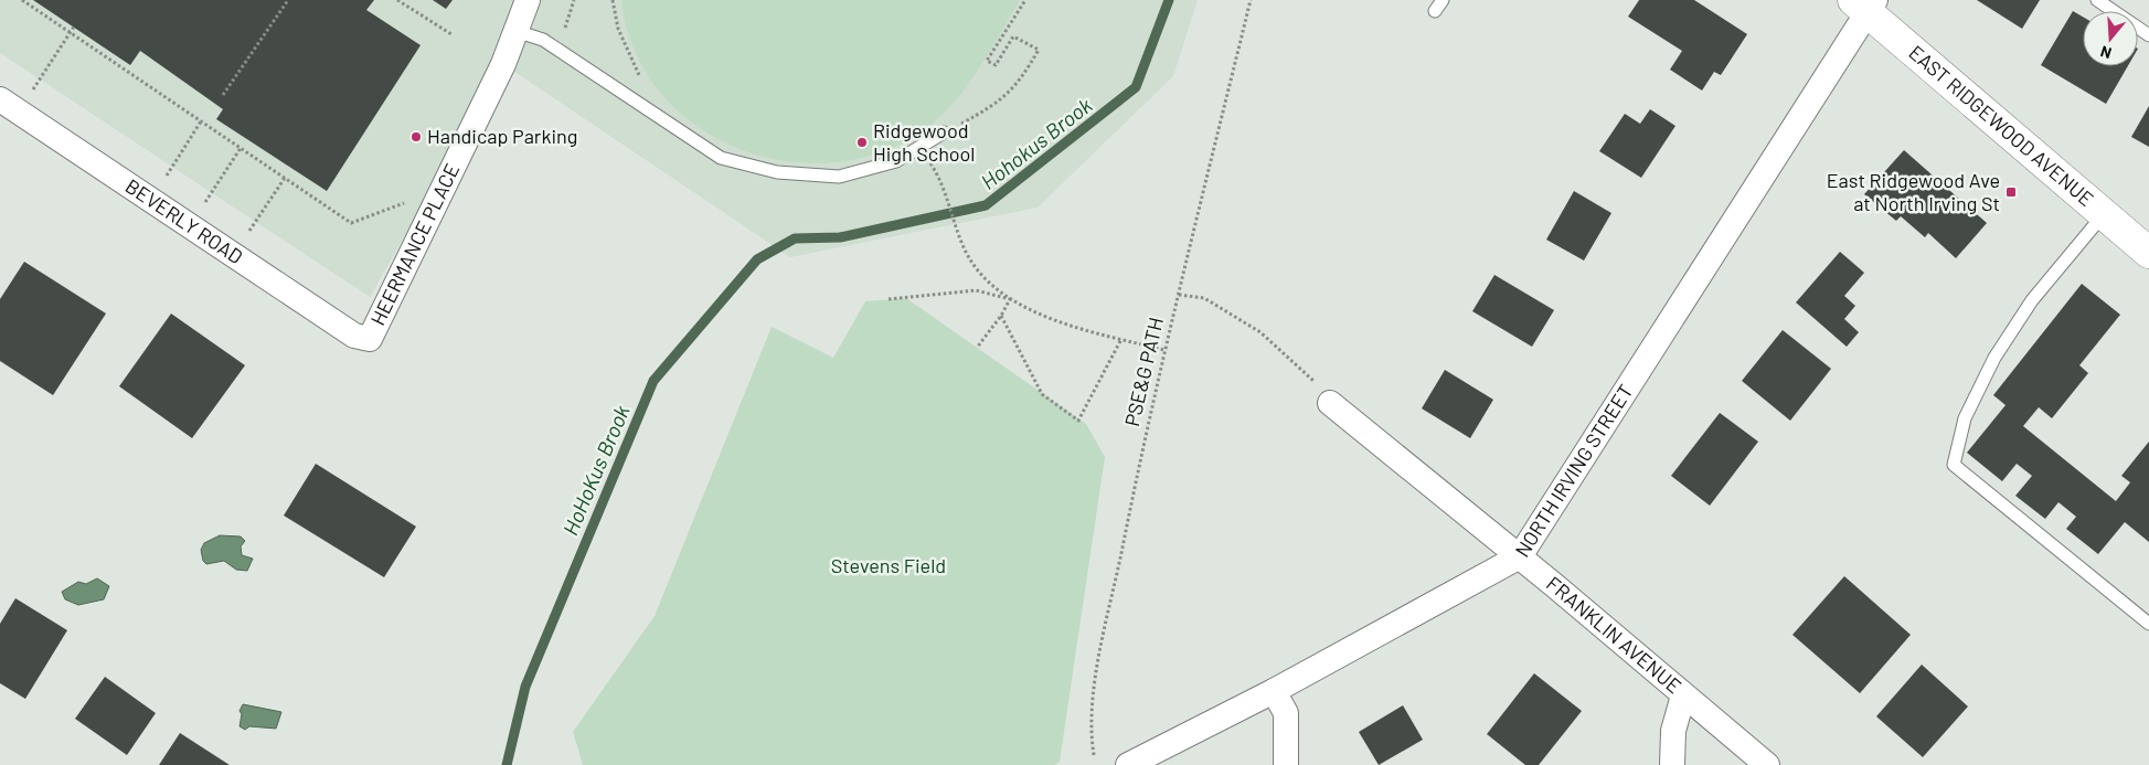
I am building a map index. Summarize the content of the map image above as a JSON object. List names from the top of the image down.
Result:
{
  "streets": {
    "main road": ["EAST RIDGEWOOD AVENUE"],
    "street": [
      "BEVERLY ROAD",
      "HEERMANCE PLACE",
      "NORTH IRVING STREET",
      "FRANKLIN AVENUE"
    ],
    "path": ["PSE&G PATH"]
  },
  "crossings": [
    ["EAST RIDGEWOOD AVENUE", "NORTH IRVING STREET"],
    ["BEVERLY ROAD", "HEERMANCE PLACE"],
    ["NORTH IRVING STREET", "FRANKLIN AVENUE"]
  ],
  "water": ["Hohokus Brook", "HoHoKus Brook"],
  "parks": ["Stevens Field"],
  "places": {
    "other": ["Handicap Parking", "Ridgewood High School"],
    "transit": ["East Ridgewood Ave at North Irving St"]
  },
  "north": "bottom"
}
